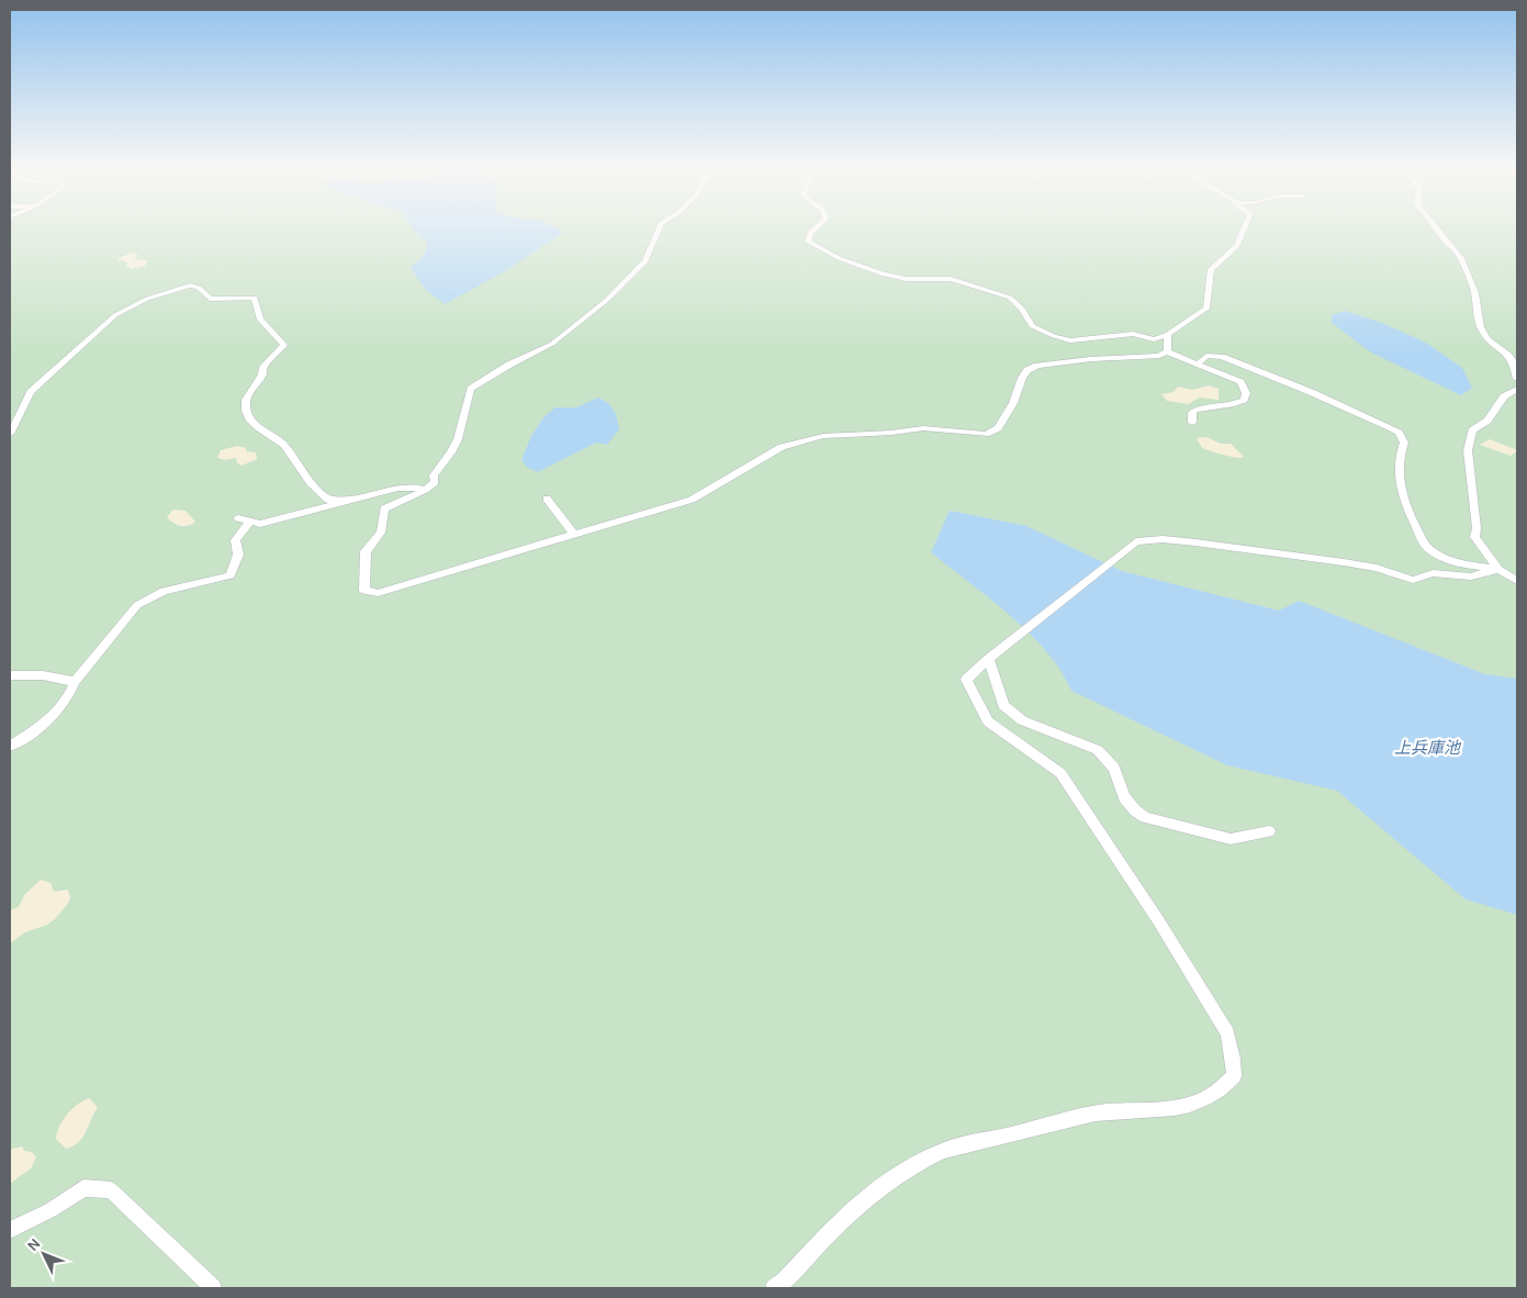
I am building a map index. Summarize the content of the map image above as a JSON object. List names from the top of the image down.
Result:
{
  "water": ["上兵庫池"],
  "north": "top left"
}
